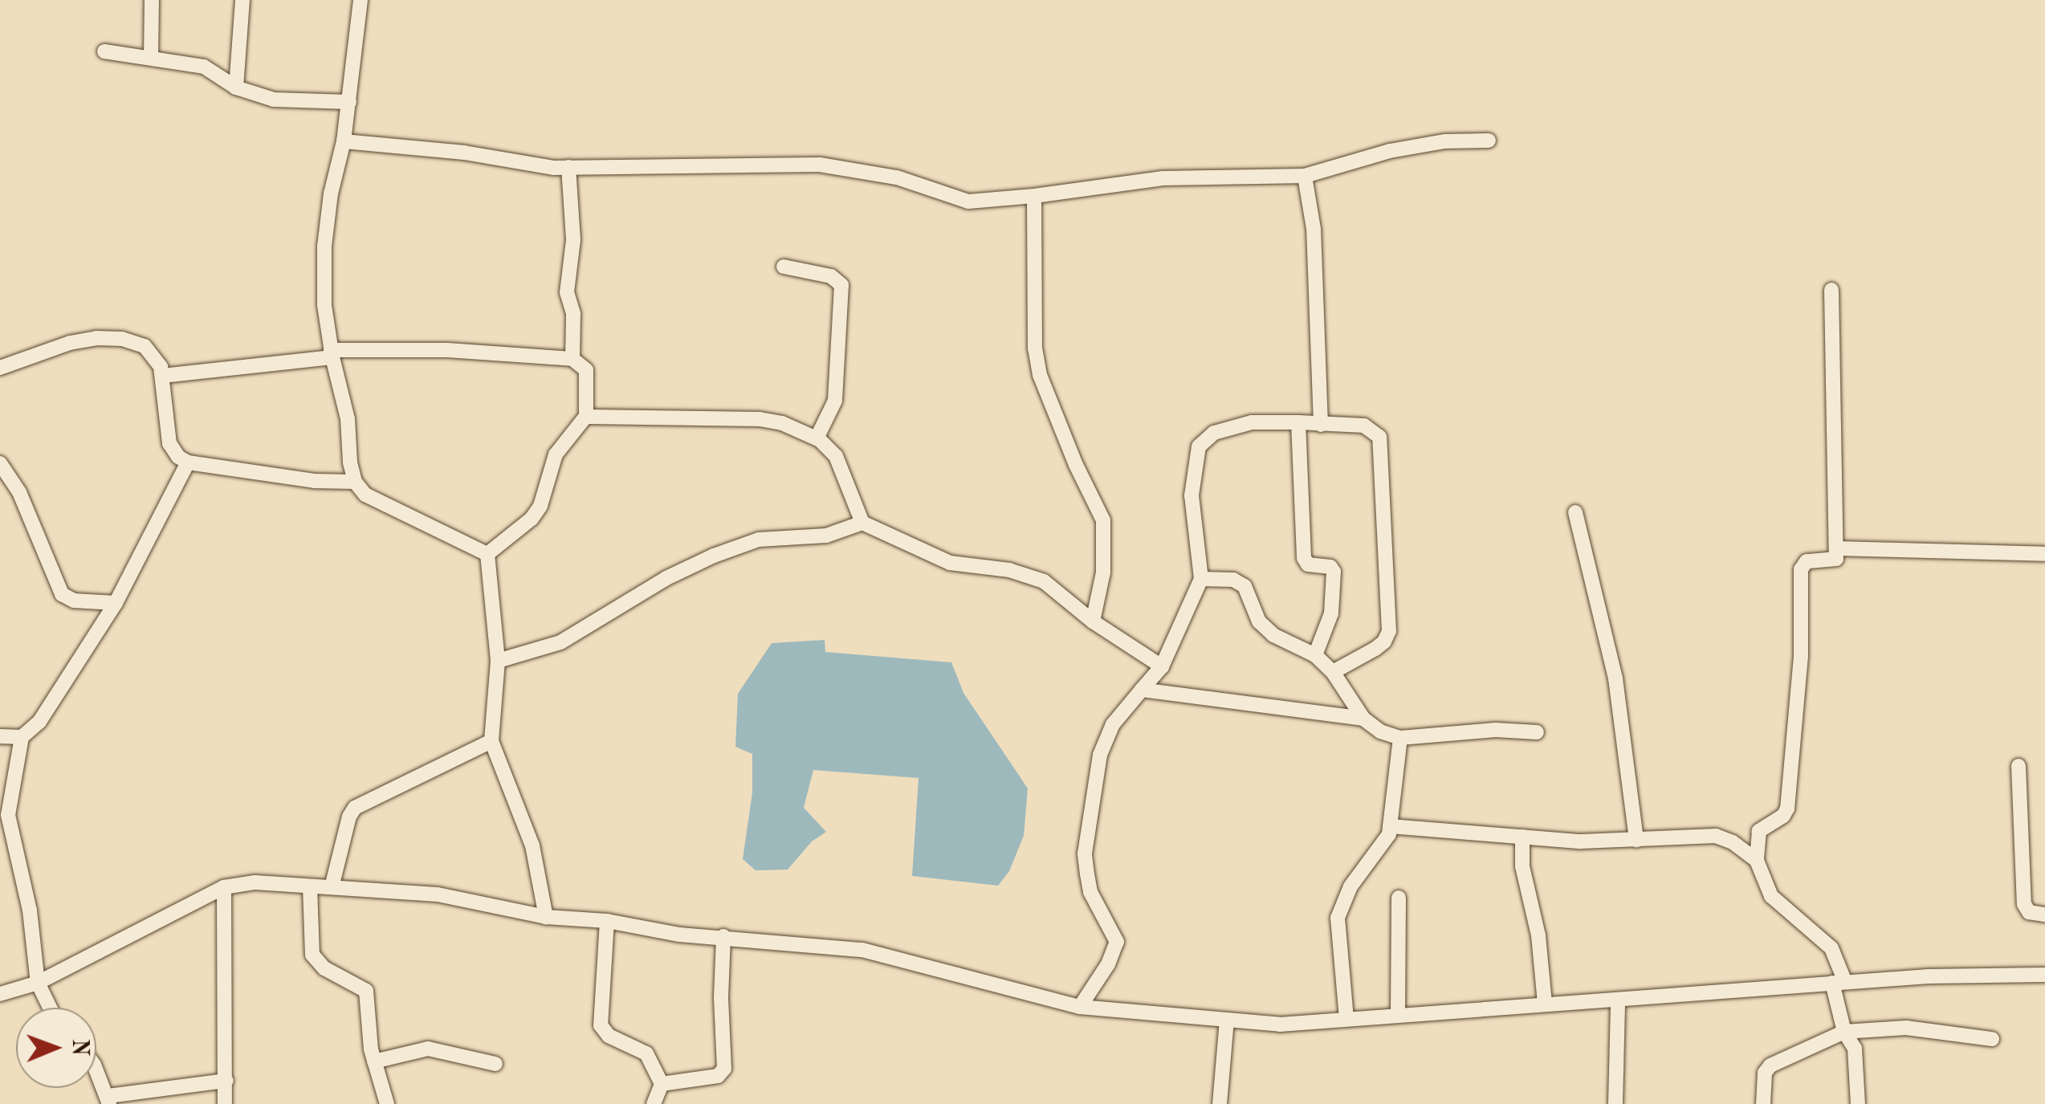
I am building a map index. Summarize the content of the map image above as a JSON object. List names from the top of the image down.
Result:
{
  "north": "right"
}
